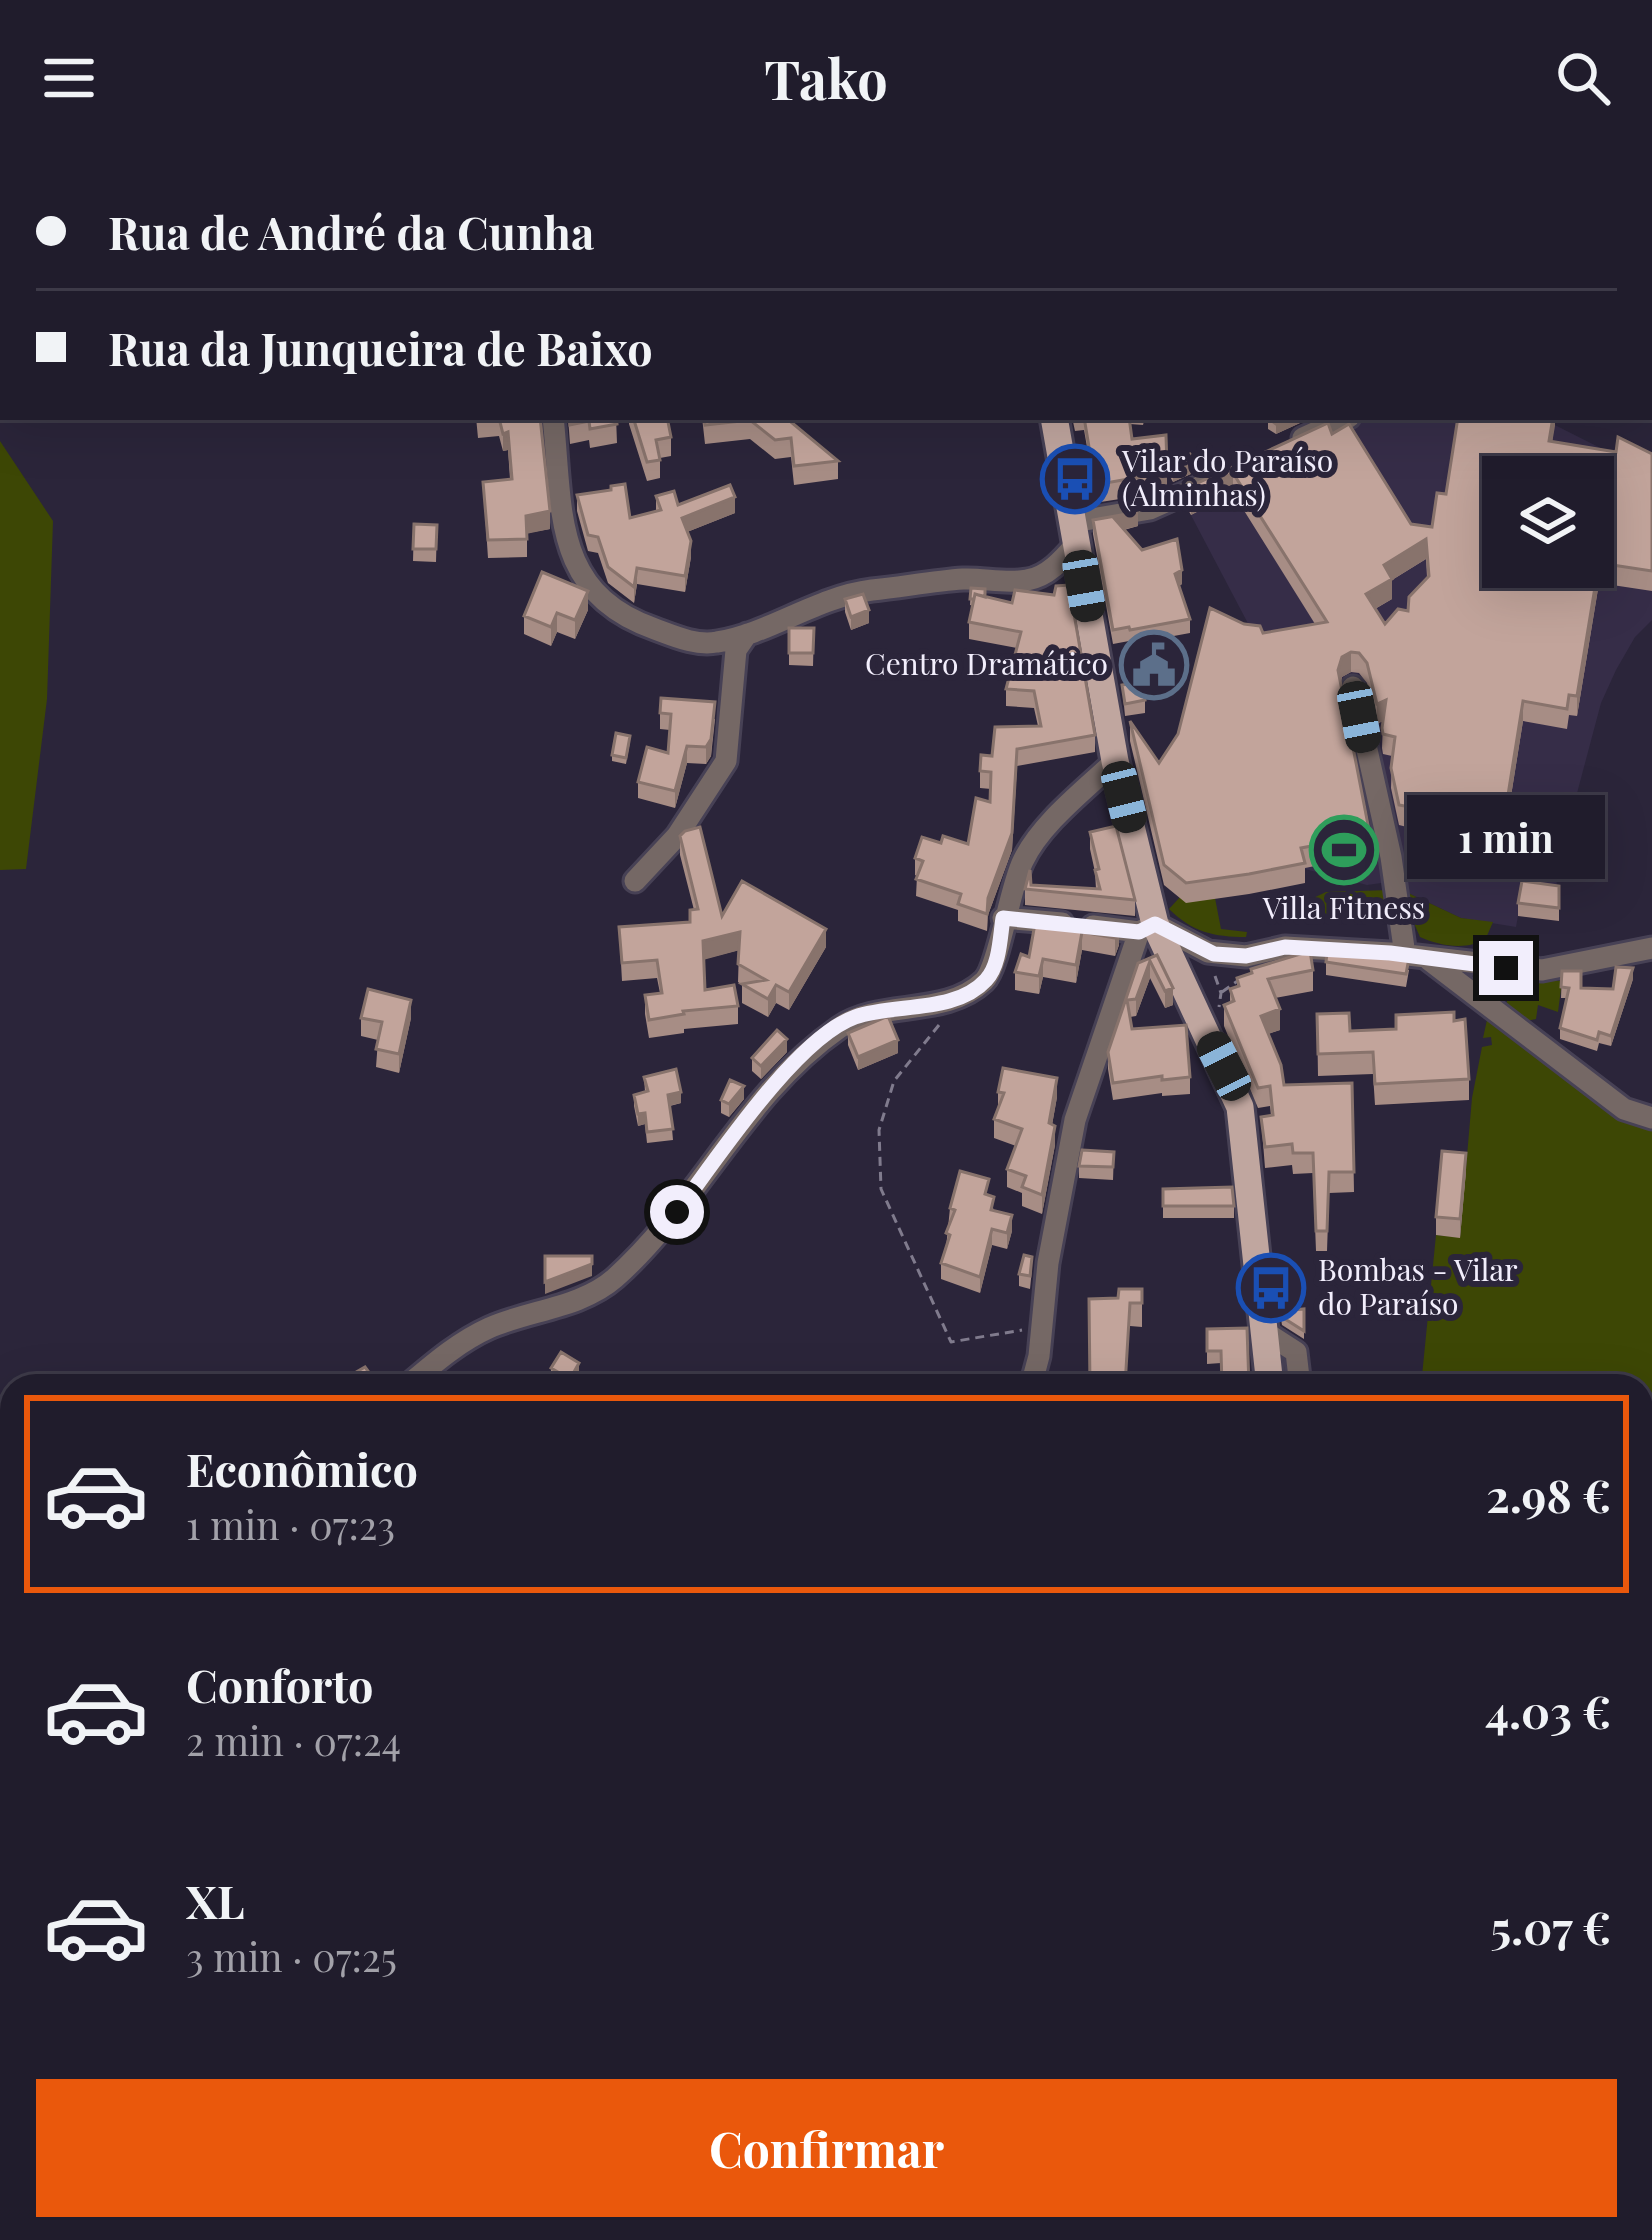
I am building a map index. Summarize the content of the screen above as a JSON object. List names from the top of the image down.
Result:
{
  "places": {
    "bus stop": ["Vilar do Paraíso (Alminhas)", "Bombas - Vilar do Paraíso"],
    "public building": ["Centro Dramático"],
    "sports": ["Villa Fitness"]
  },
  "page": {
    "header": "Tako",
    "banner": ["Rua de André da Cunha", "Rua da Junqueira de Baixo"],
    "bubble": "1 min",
    "list": [
      {
        "name": "Econômico",
        "note": "1 min · 07:23",
        "value": "2.98 €"
      },
      {
        "name": "Conforto",
        "note": "2 min · 07:24",
        "value": "4.03 €"
      },
      {
        "name": "XL",
        "note": "3 min · 07:25",
        "value": "5.07 €"
      }
    ],
    "buttons": "Confirmar"
  }
}
